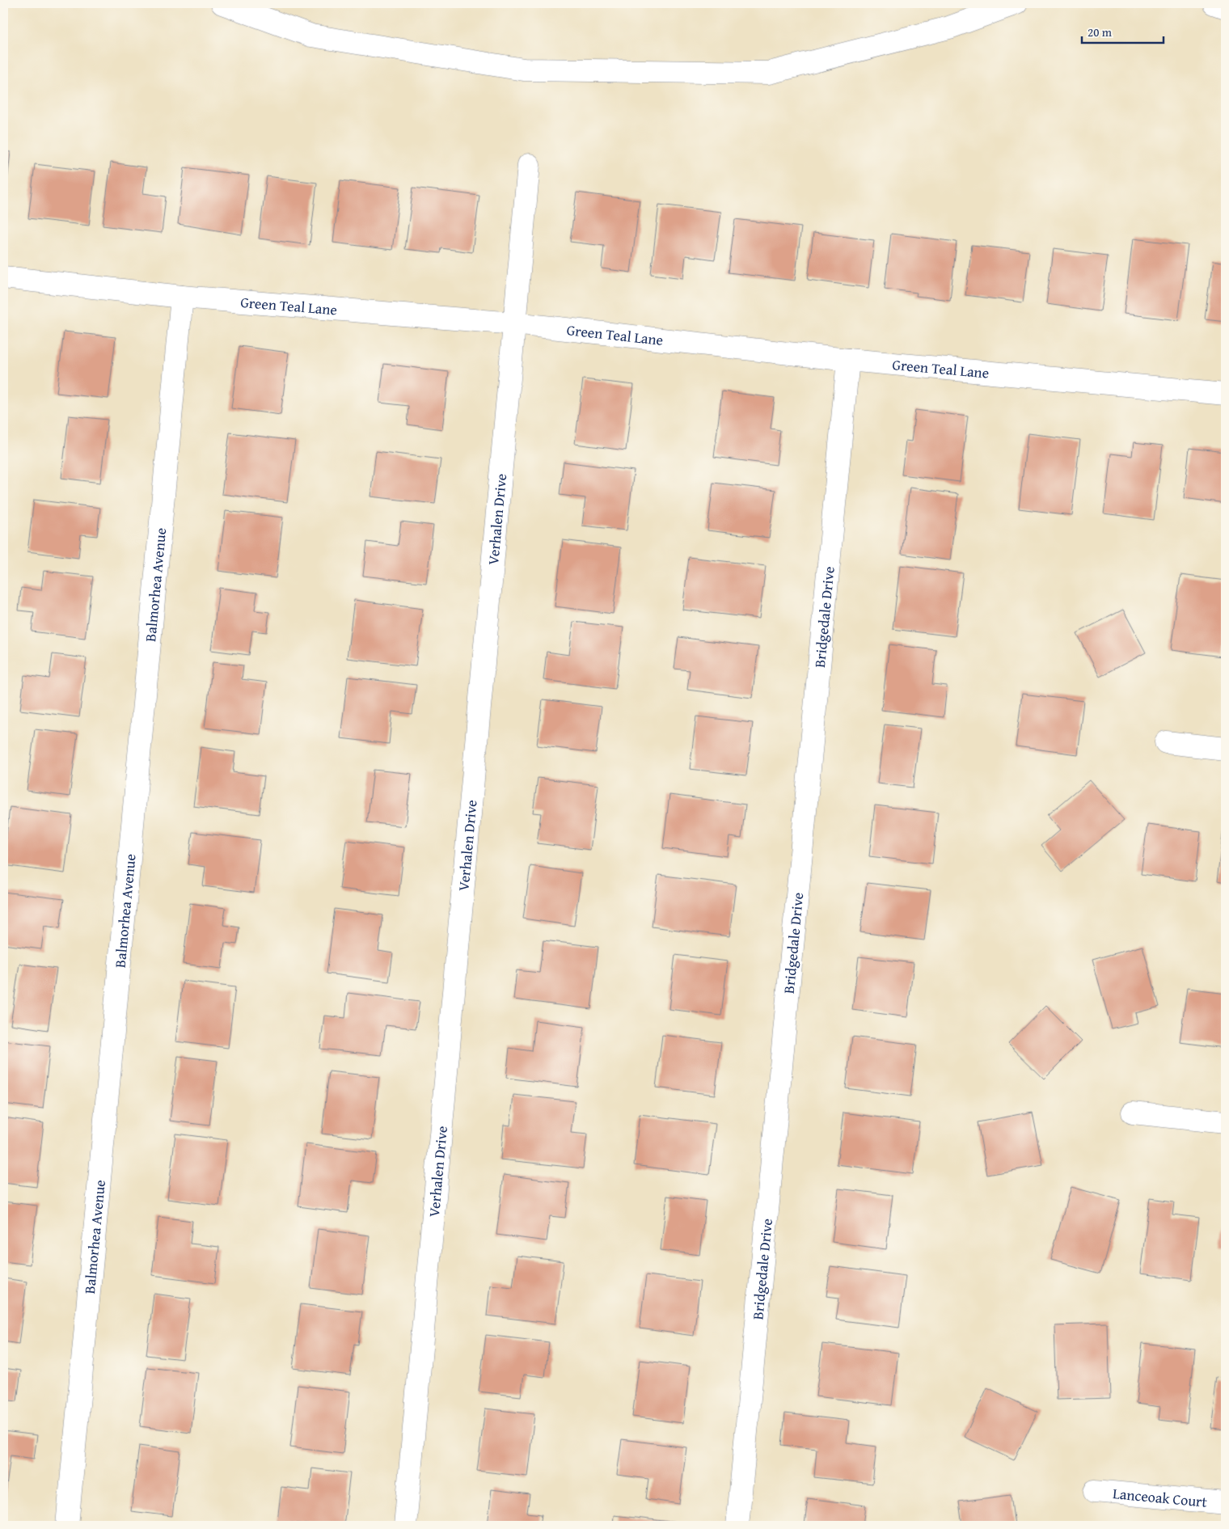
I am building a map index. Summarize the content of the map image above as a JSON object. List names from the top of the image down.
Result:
{
  "streets": {
    "street": [
      "Green Teal Lane",
      "Verhalen Drive",
      "Balmorhea Avenue",
      "Bridgedale Drive",
      "Lanceoak Court"
    ]
  },
  "crossings": [
    ["Green Teal Lane", "Verhalen Drive"],
    ["Green Teal Lane", "Balmorhea Avenue"],
    ["Green Teal Lane", "Bridgedale Drive"]
  ],
  "scale_bar": "20 m"
}
